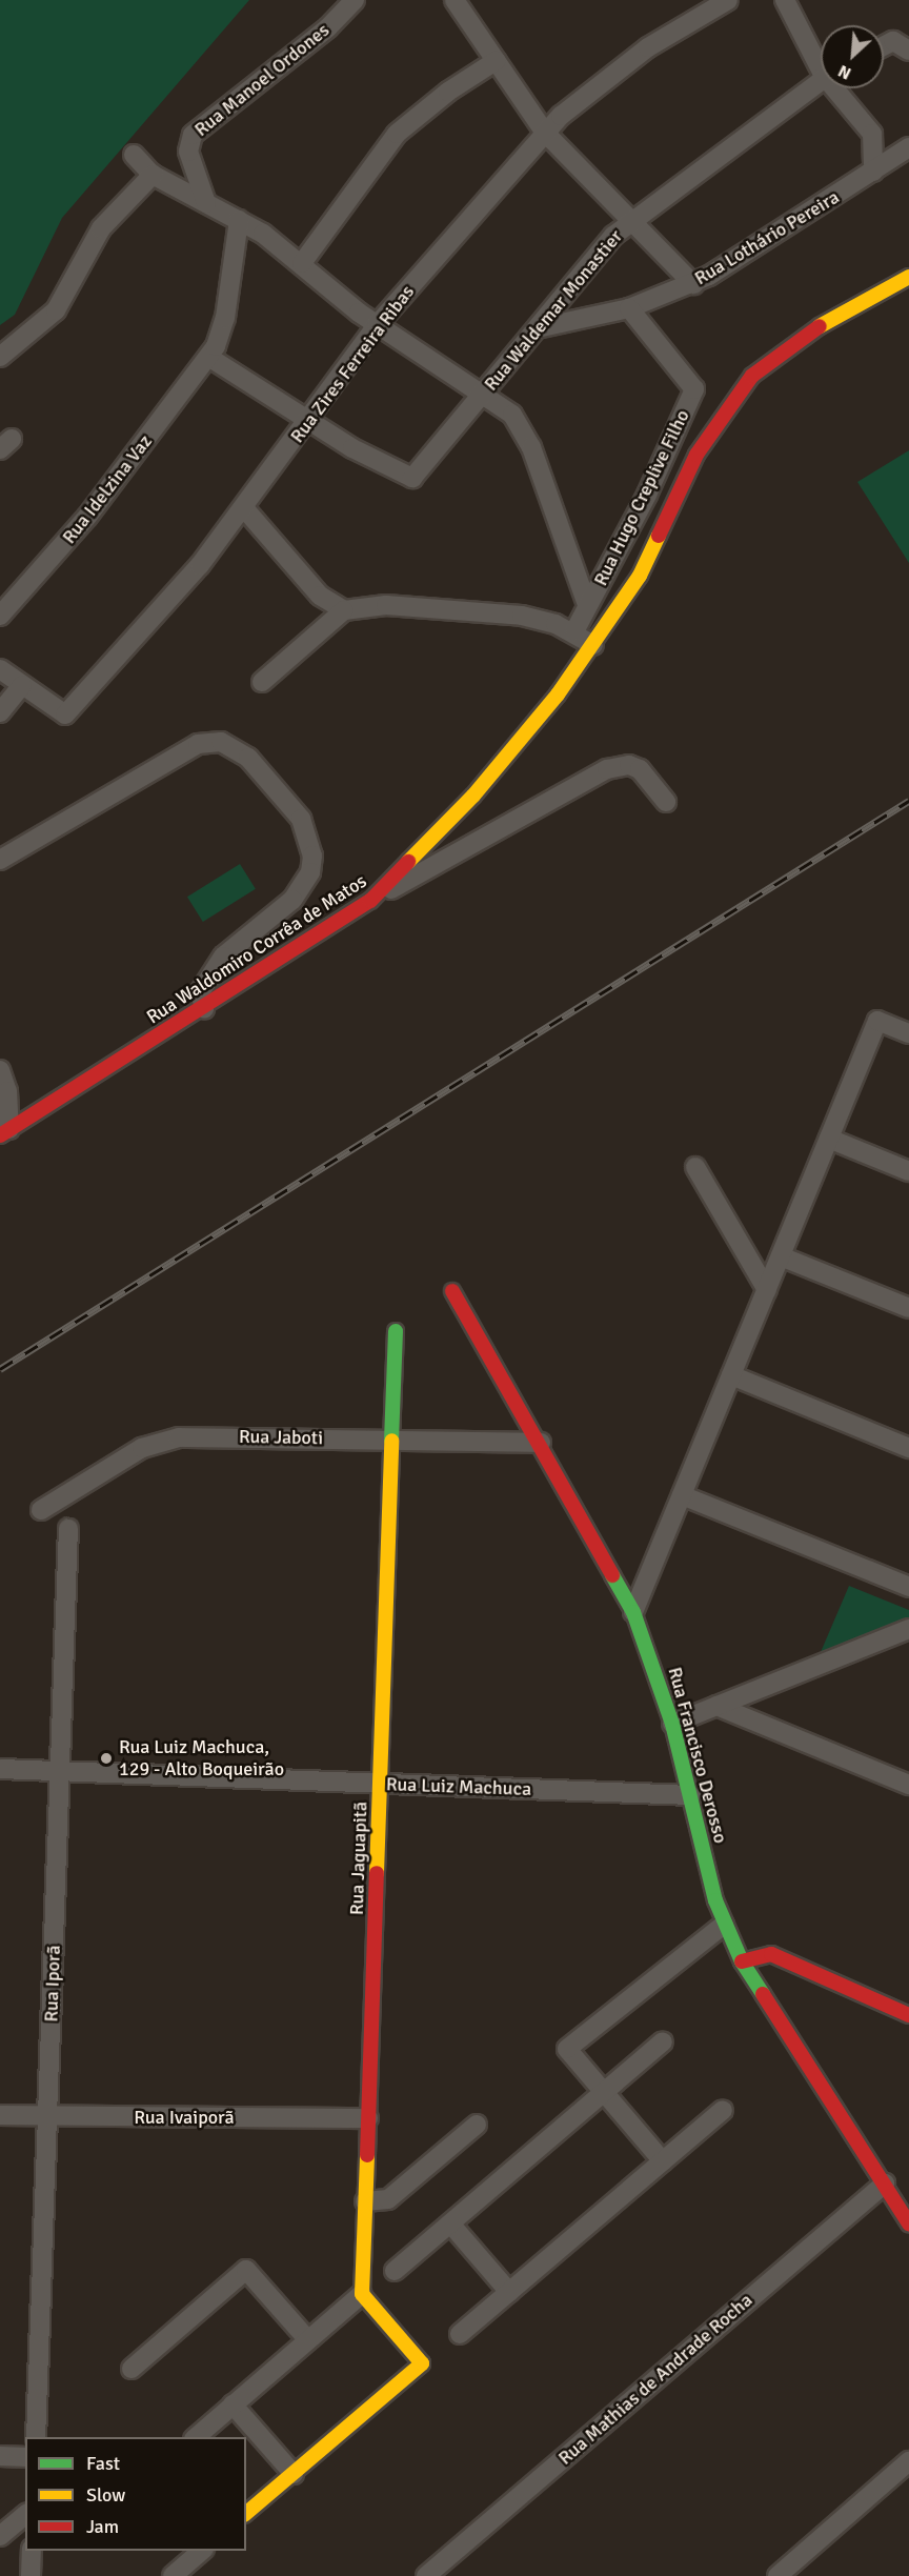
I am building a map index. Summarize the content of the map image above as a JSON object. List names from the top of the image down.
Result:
{
  "streets": {
    "street": [
      "Rua Manoel Ordones",
      "Rua Lothário Pereira",
      "Rua Waldemar Monastier",
      "Rua Zires Ferreira Ribas",
      "Rua Idelzina Vaz",
      "Rua Hugo Creplive Filho",
      "Rua Waldomiro Corrêa de Matos",
      "Rua Jaboti",
      "Rua Francisco Derosso",
      "Rua Luiz Machuca",
      "Rua Jaguapitã",
      "Rua Iporã",
      "Rua Ivaiporã",
      "Rua Mathias de Andrade Rocha"
    ]
  },
  "crossings": [
    ["Rua Lothário Pereira", "Rua Waldemar Monastier"],
    ["Rua Lothário Pereira", "Rua Hugo Creplive Filho"],
    ["Rua Waldemar Monastier", "Rua Zires Ferreira Ribas"],
    ["Rua Jaboti", "Rua Francisco Derosso"],
    ["Rua Jaboti", "Rua Jaguapitã"],
    ["Rua Francisco Derosso", "Rua Luiz Machuca"],
    ["Rua Francisco Derosso", "Rua Mathias de Andrade Rocha"],
    ["Rua Luiz Machuca", "Rua Jaguapitã"],
    ["Rua Luiz Machuca", "Rua Iporã"],
    ["Rua Jaguapitã", "Rua Ivaiporã"],
    ["Rua Iporã", "Rua Ivaiporã"]
  ],
  "places": ["Rua Luiz Machuca, 129 - Alto Boqueirão"],
  "legend": ["Fast", "Slow", "Jam"],
  "north": "bottom left"
}
